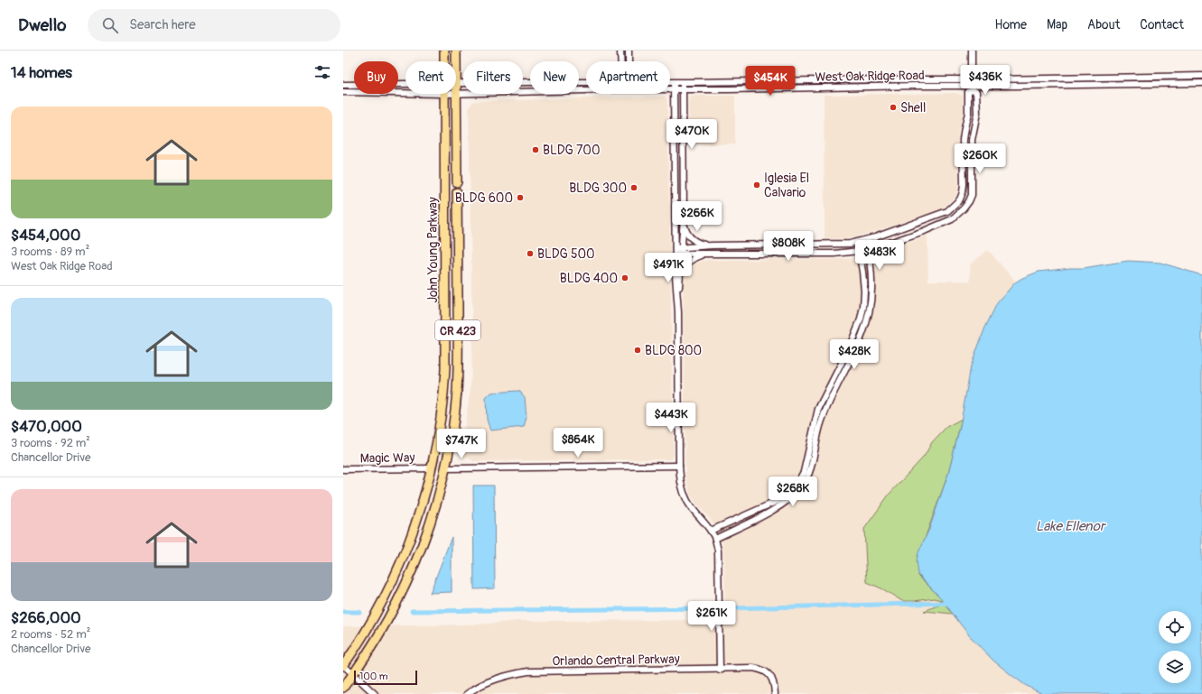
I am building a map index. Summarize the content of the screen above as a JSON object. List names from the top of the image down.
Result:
{
  "streets": {
    "highway": ["John Young Parkway", "CR 423"],
    "street": ["West Oak Ridge Road", "Magic Way", "Orlando Central Parkway"]
  },
  "crossings": [
    ["John Young Parkway", "Magic Way"]
  ],
  "water": ["Lake Ellenor"],
  "places": [
    "Shell",
    "BLDG 700",
    "Iglesia El Calvario",
    "BLDG 300",
    "BLDG 600",
    "BLDG 500",
    "BLDG 400",
    "BLDG 800"
  ],
  "scale_bar": "100 m",
  "page": {
    "header": "Dwello",
    "search": "Search here",
    "nav": [
      "Home",
      "Map",
      "About",
      "Contact"
    ],
    "heading": "14 homes",
    "chip": [
      "Buy",
      "Rent",
      "Filters",
      "New",
      "Apartment"
    ],
    "price": [
      "$436K",
      "$454K",
      "$470K",
      "$260K",
      "$266K",
      "$808K",
      "$483K",
      "$491K",
      "$428K",
      "$443K",
      "$864K",
      "$747K",
      "$268K",
      "$261K"
    ],
    "list": [
      {
        "name": "$454,000",
        "note": "3 rooms · 89 m² · West Oak Ridge Road"
      },
      {
        "name": "$470,000",
        "note": "3 rooms · 92 m² · Chancellor Drive"
      },
      {
        "name": "$266,000",
        "note": "2 rooms · 52 m² · Chancellor Drive"
      }
    ],
    "scale": "100 m"
  }
}
